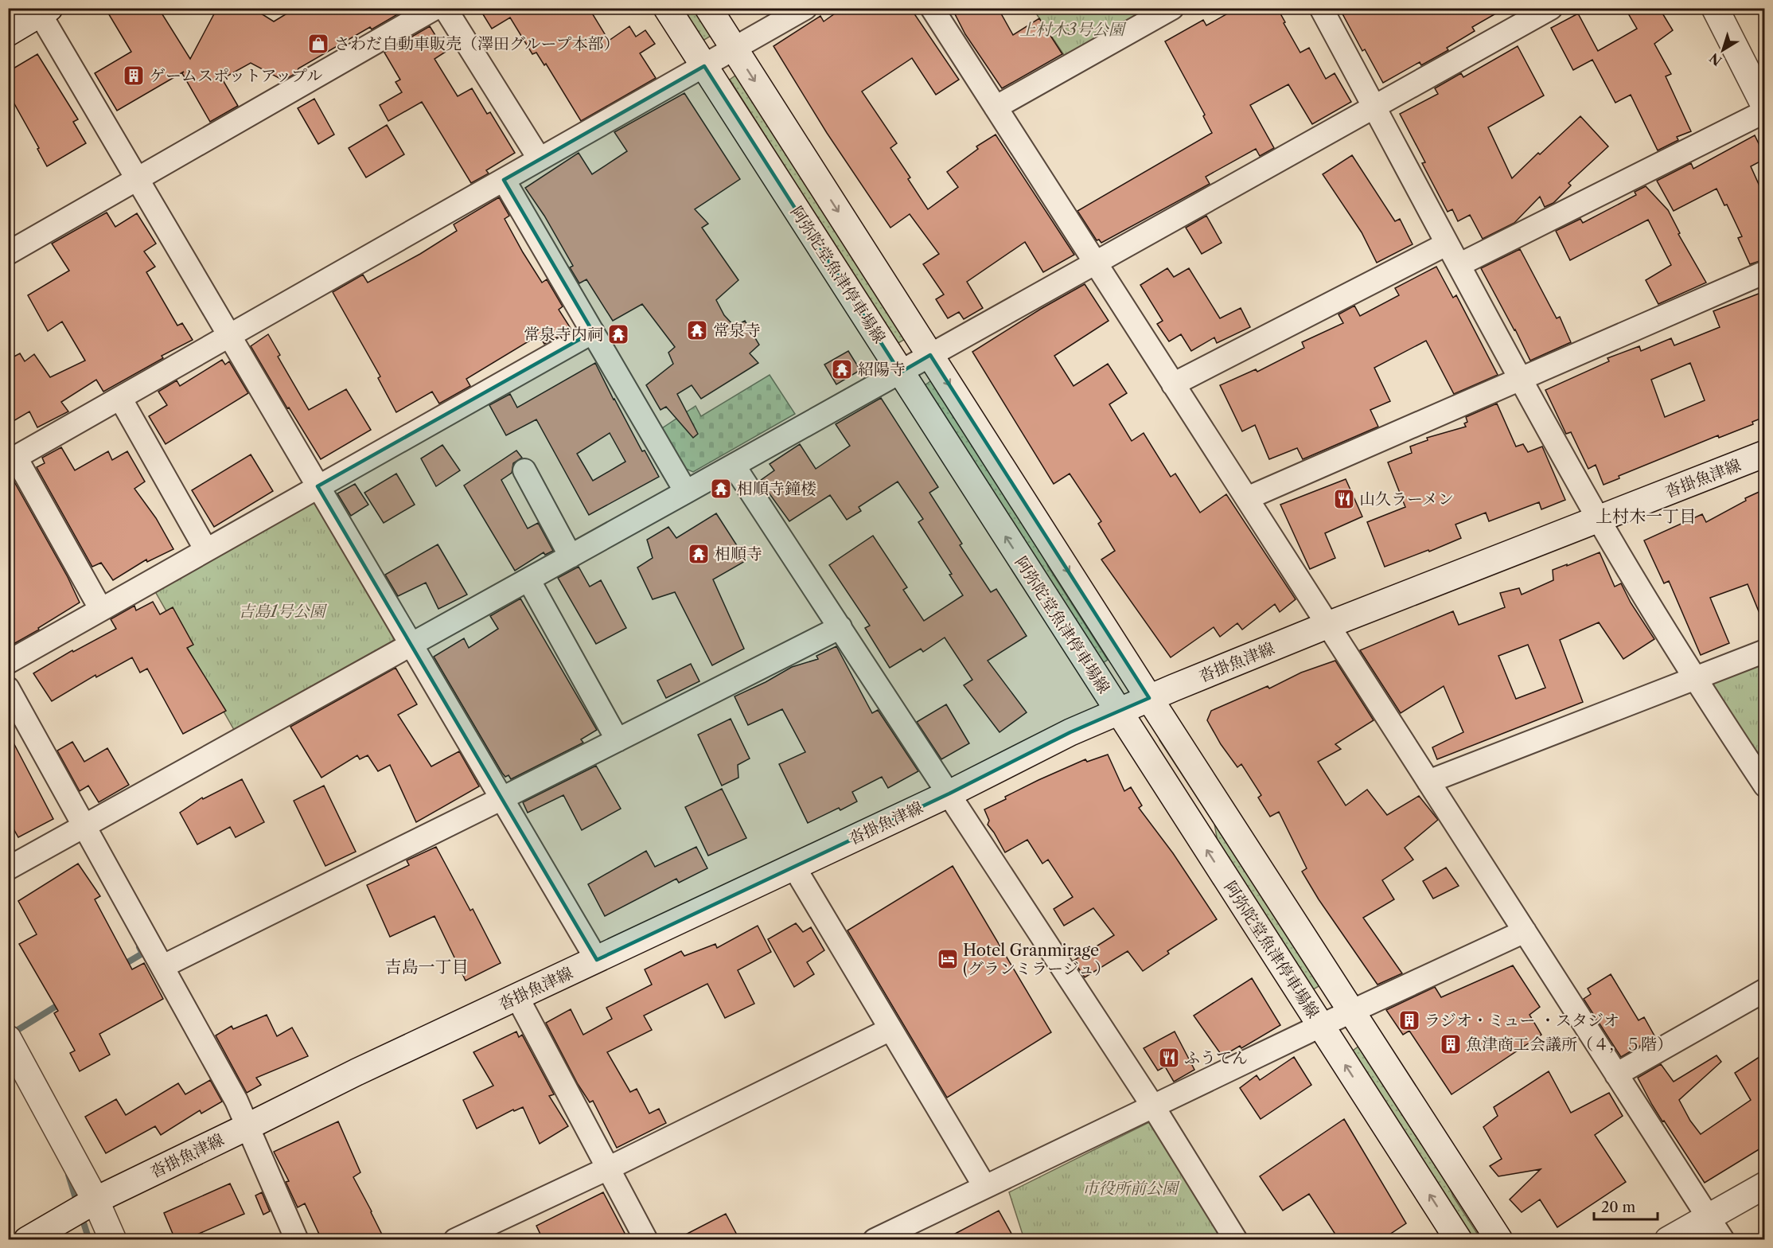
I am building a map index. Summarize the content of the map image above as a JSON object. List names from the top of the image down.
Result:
{
  "streets": {
    "main road": ["阿弥陀堂魚津停車場線", "沓掛魚津線"]
  },
  "crossings": [
    ["阿弥陀堂魚津停車場線", "沓掛魚津線"]
  ],
  "districts": ["上村木一丁目", "吉島一丁目"],
  "parks": ["上村木3号公園", "吉島1号公園", "市役所前公園"],
  "places": {
    "shop": ["さわだ自動車販売（澤田グループ本部）"],
    "building": ["ゲームスポットアップル", "ラジオ・ミュー ・スタジオ", "魚津商工会議所（４，５階）"],
    "temple": [
      "常泉寺",
      "常泉寺内祠",
      "紹陽寺",
      "相順寺鐘楼",
      "相順寺"
    ],
    "restaurant": ["山久ラーメン", "ふうてん"],
    "hotel": ["Hotel Granmirage (グランミラージュ）"]
  },
  "scale_bar": "20 m",
  "north": "bottom left"
}
